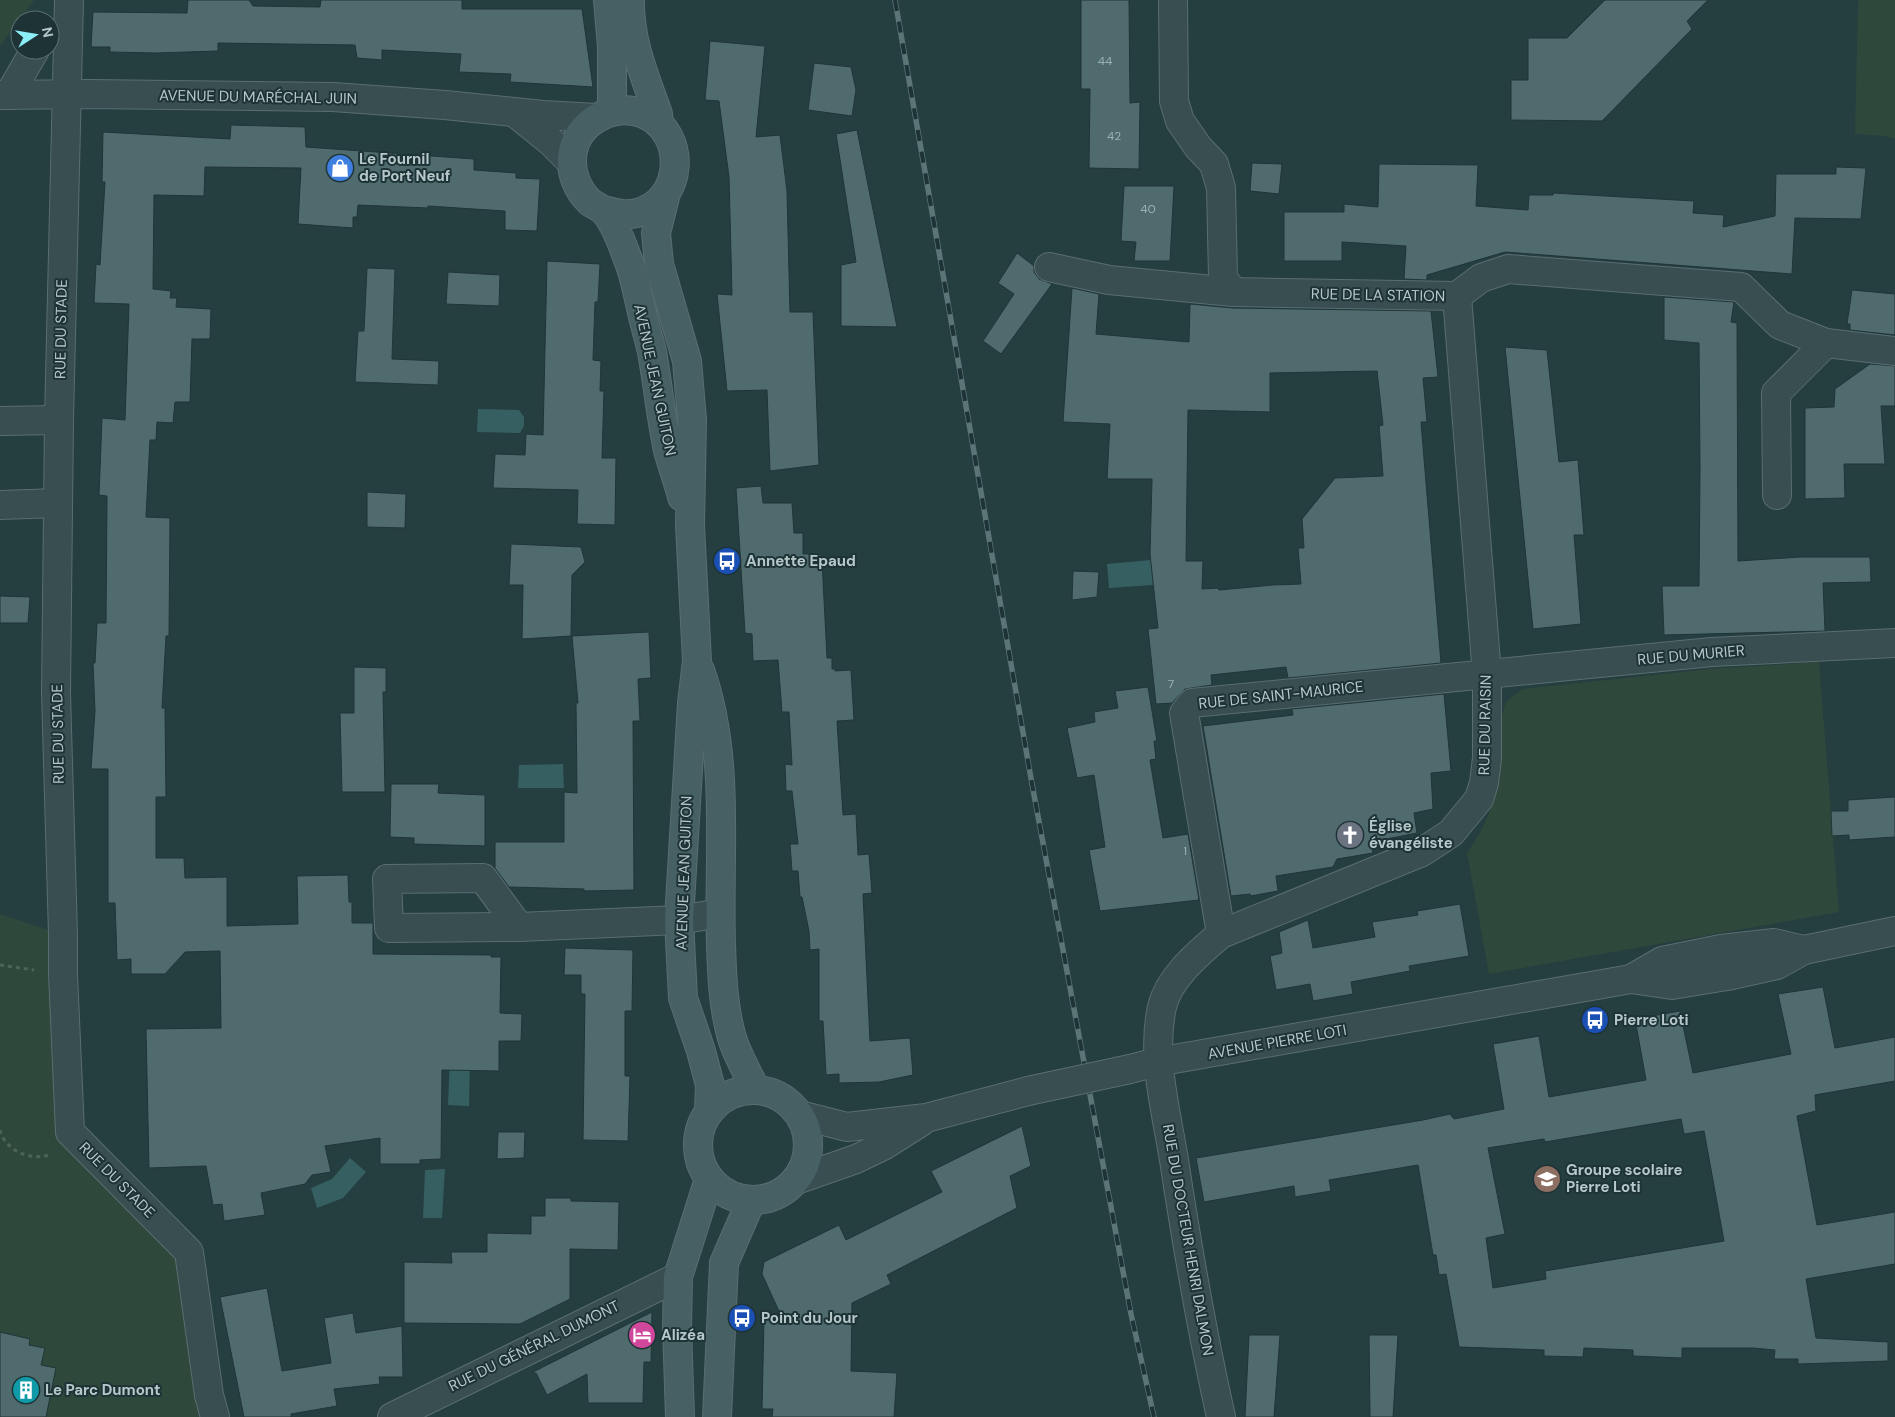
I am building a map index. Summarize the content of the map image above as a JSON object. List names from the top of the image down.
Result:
{
  "streets": {
    "main road": ["AVENUE JEAN GUITON"],
    "street": [
      "AVENUE DU MARÉCHAL JUIN",
      "RUE DE LA STATION",
      "RUE DU STADE",
      "RUE DU MURIER",
      "RUE DE SAINT-MAURICE",
      "RUE DU RAISIN",
      "AVENUE PIERRE LOTI",
      "RUE DU DOCTEUR HENRI DALMON",
      "RUE DU GÉNÉRAL DUMONT"
    ]
  },
  "crossings": [
    ["AVENUE DU MARÉCHAL JUIN", "RUE DU STADE"],
    ["AVENUE DU MARÉCHAL JUIN", "AVENUE JEAN GUITON"],
    ["RUE DE LA STATION", "RUE DU RAISIN"],
    ["AVENUE JEAN GUITON", "AVENUE PIERRE LOTI"],
    ["RUE DU MURIER", "RUE DE SAINT-MAURICE"],
    ["RUE DU MURIER", "RUE DU RAISIN"],
    ["RUE DE SAINT-MAURICE", "RUE DU RAISIN"],
    ["RUE DU RAISIN", "AVENUE PIERRE LOTI"],
    ["RUE DU RAISIN", "RUE DU DOCTEUR HENRI DALMON"],
    ["AVENUE PIERRE LOTI", "RUE DU DOCTEUR HENRI DALMON"]
  ],
  "places": {
    "shop": ["Le Fournil de Port Neuf"],
    "bus stop": ["Annette Epaud", "Pierre Loti", "Point du Jour"],
    "church": ["Église évangéliste"],
    "school or university": ["Groupe scolaire Pierre Loti"],
    "hotel": ["Alizéa"],
    "building": ["Le Parc Dumont"]
  },
  "house_numbers": [
    "44",
    "42",
    "40",
    "7",
    "1"
  ],
  "north": "right"
}
